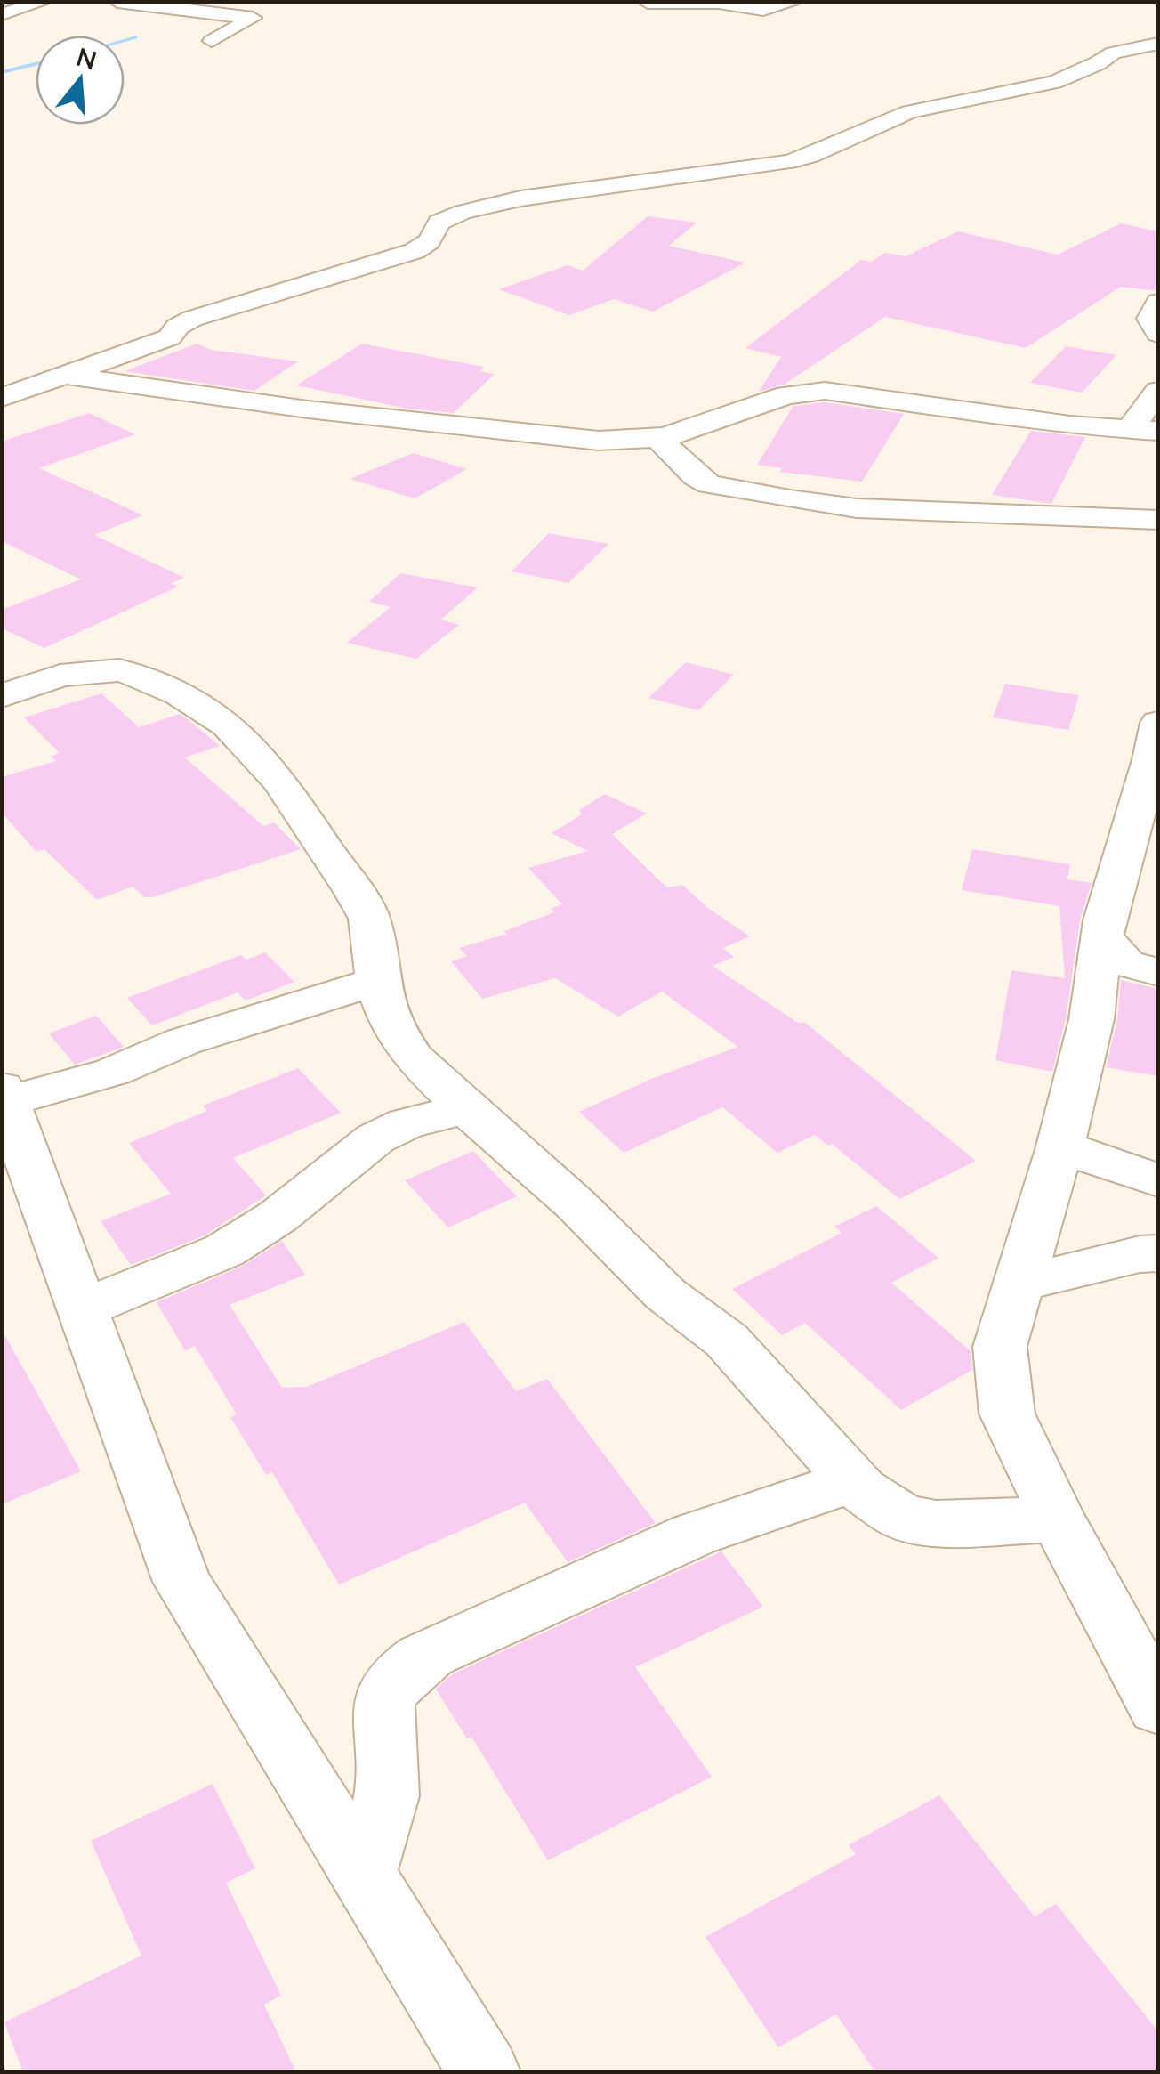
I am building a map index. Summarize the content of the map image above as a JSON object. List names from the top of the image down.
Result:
{
  "north": "top"
}
